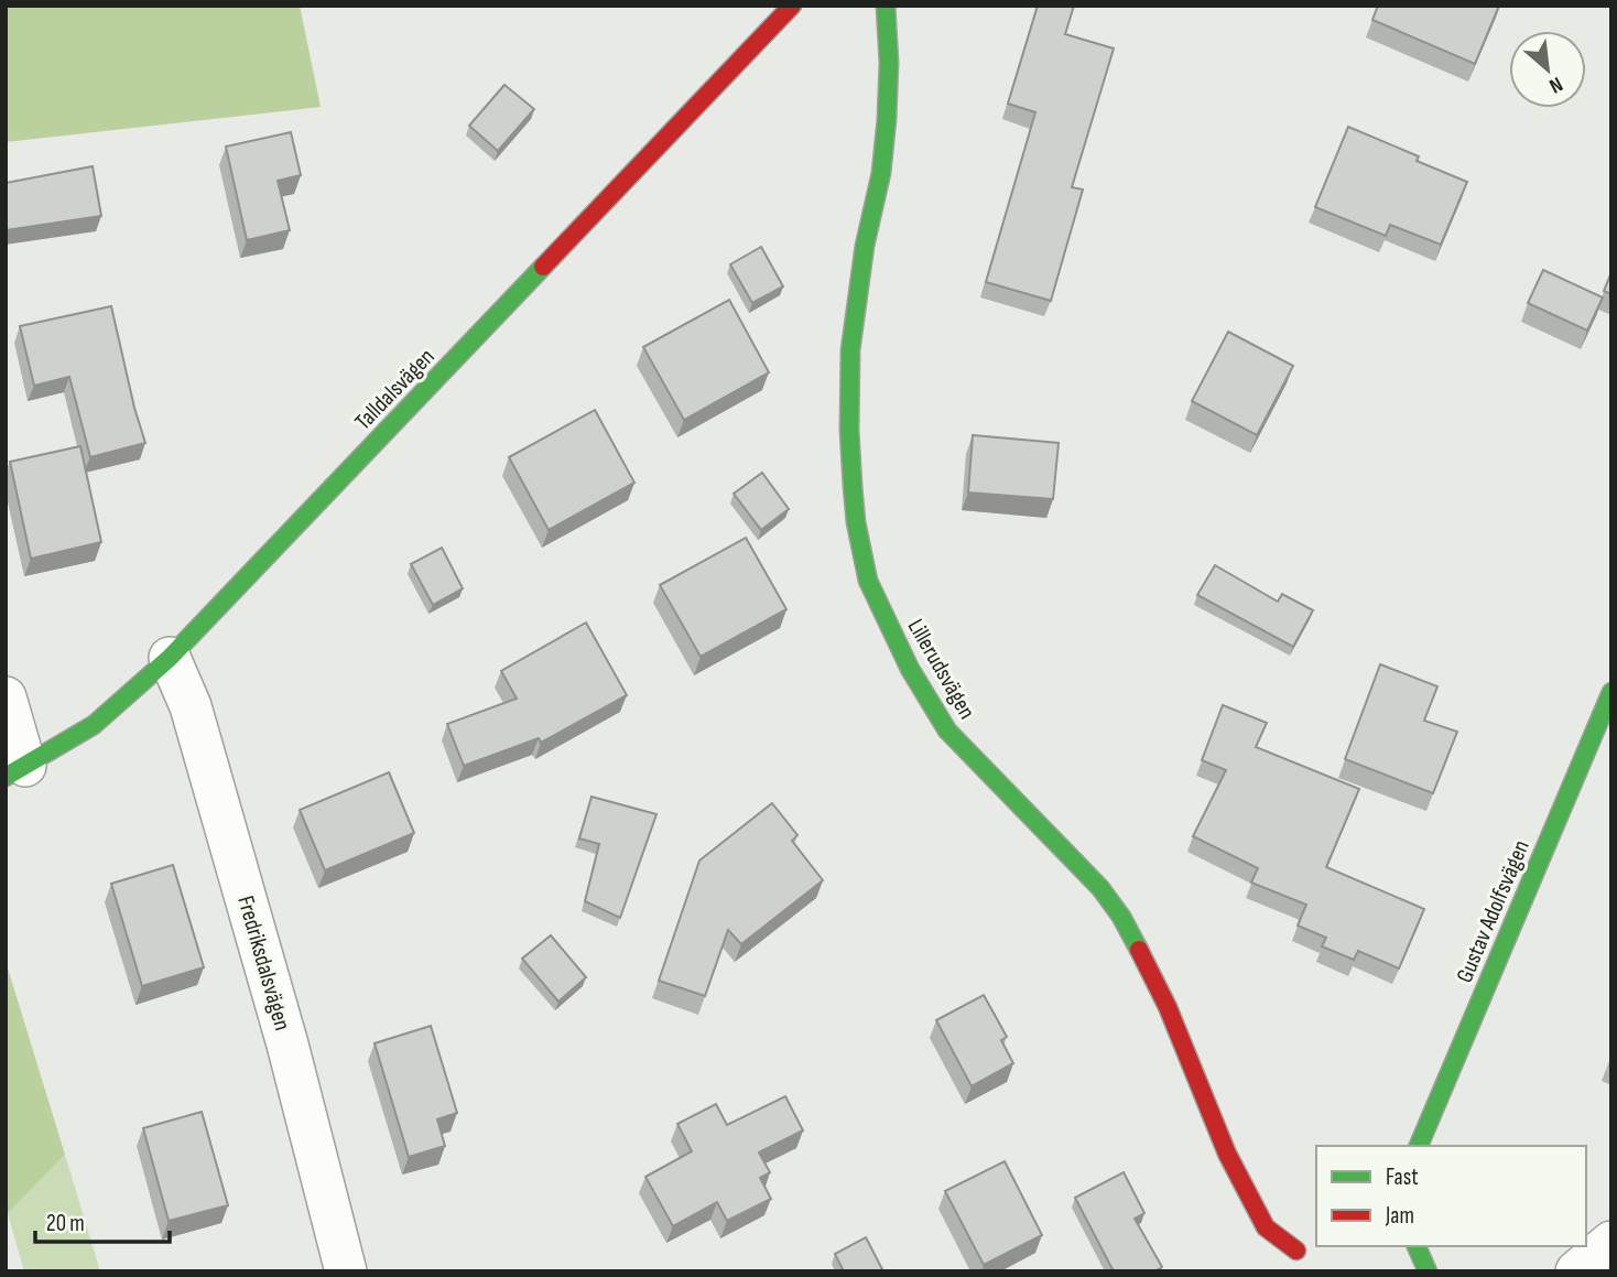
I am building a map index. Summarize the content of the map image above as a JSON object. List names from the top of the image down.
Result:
{
  "streets": {
    "street": [
      "Talldalsvägen",
      "Lillerudsvägen",
      "Gustav Adolfsvägen",
      "Fredriksdalsvägen"
    ]
  },
  "crossings": [
    ["Talldalsvägen", "Fredriksdalsvägen"]
  ],
  "legend": ["Fast", "Jam"],
  "scale_bar": "20 m",
  "north": "bottom right"
}
